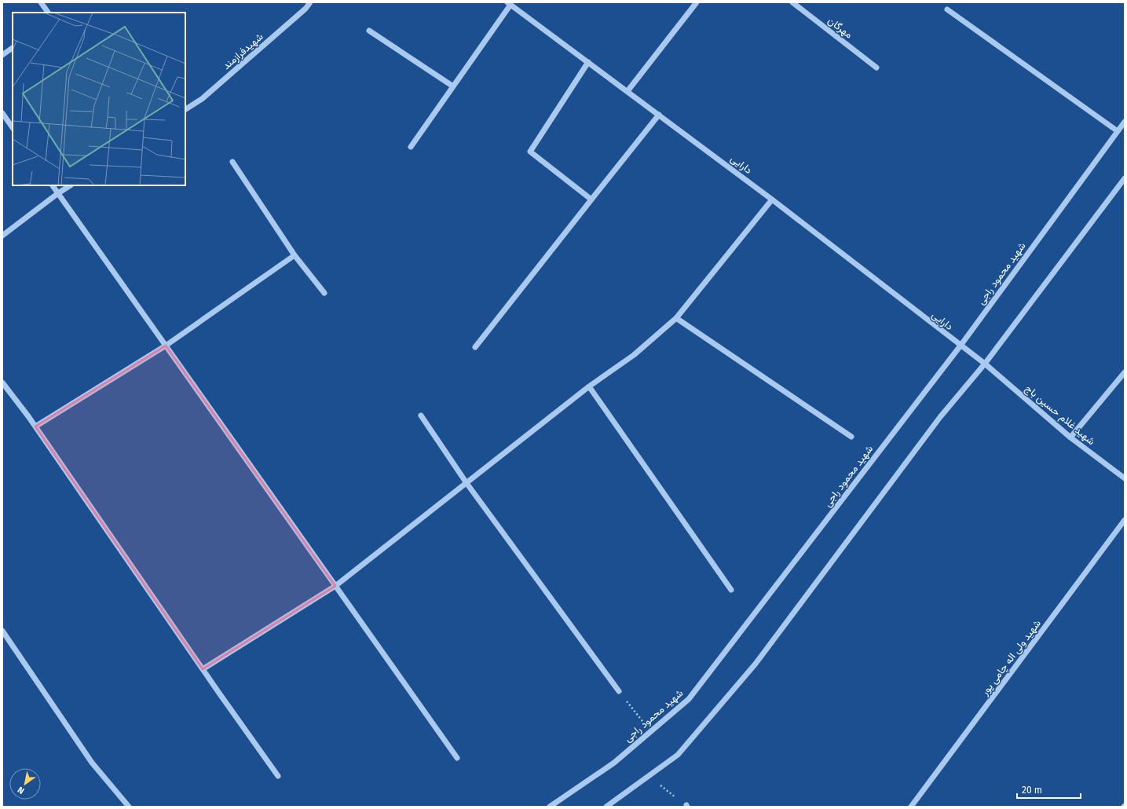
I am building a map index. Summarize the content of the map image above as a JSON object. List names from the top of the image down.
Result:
{
  "streets": {
    "street": [
      "مهرگان",
      "شهیدفرازمند",
      "دارایی",
      "شهید محمود راجی",
      "شهید غلام حسین باج",
      "شهید ولی اله چامی پور"
    ]
  },
  "crossings": [
    ["دارایی", "شهید محمود راجی"],
    ["دارایی", "شهید غلام حسین باج"]
  ],
  "scale_bar": "20 m",
  "north": "bottom left"
}
